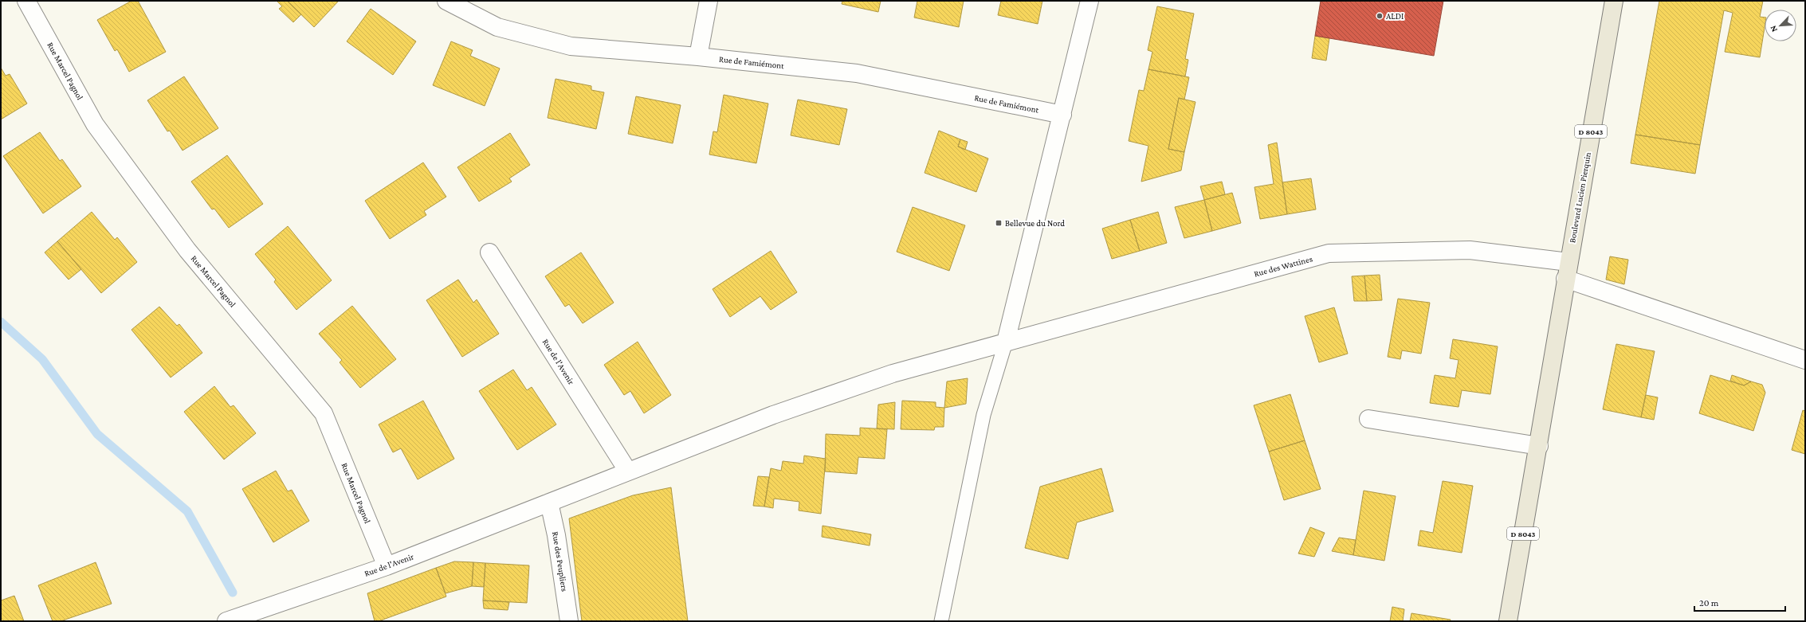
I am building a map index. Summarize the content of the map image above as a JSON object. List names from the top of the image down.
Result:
{
  "streets": {
    "main road": ["D 8043", "Boulevard Lucien Pierquin"],
    "street": [
      "Rue de Famiémont",
      "Rue Marcel Pagnol",
      "Rue des Wattines",
      "Rue de l'Avenir",
      "Rue des Peupliers"
    ]
  },
  "crossings": [
    ["Rue Marcel Pagnol", "Rue de l'Avenir"],
    ["D 8043", "Boulevard Lucien Pierquin"],
    ["D 8043", "Rue des Wattines"],
    ["Boulevard Lucien Pierquin", "Rue des Wattines"],
    ["Rue des Wattines", "Rue de l'Avenir"],
    ["Rue de l'Avenir", "Rue des Peupliers"]
  ],
  "places": {
    "other": ["ALDI"],
    "transit": ["Bellevue du Nord"]
  },
  "scale_bar": "20 m",
  "north": "bottom left"
}
